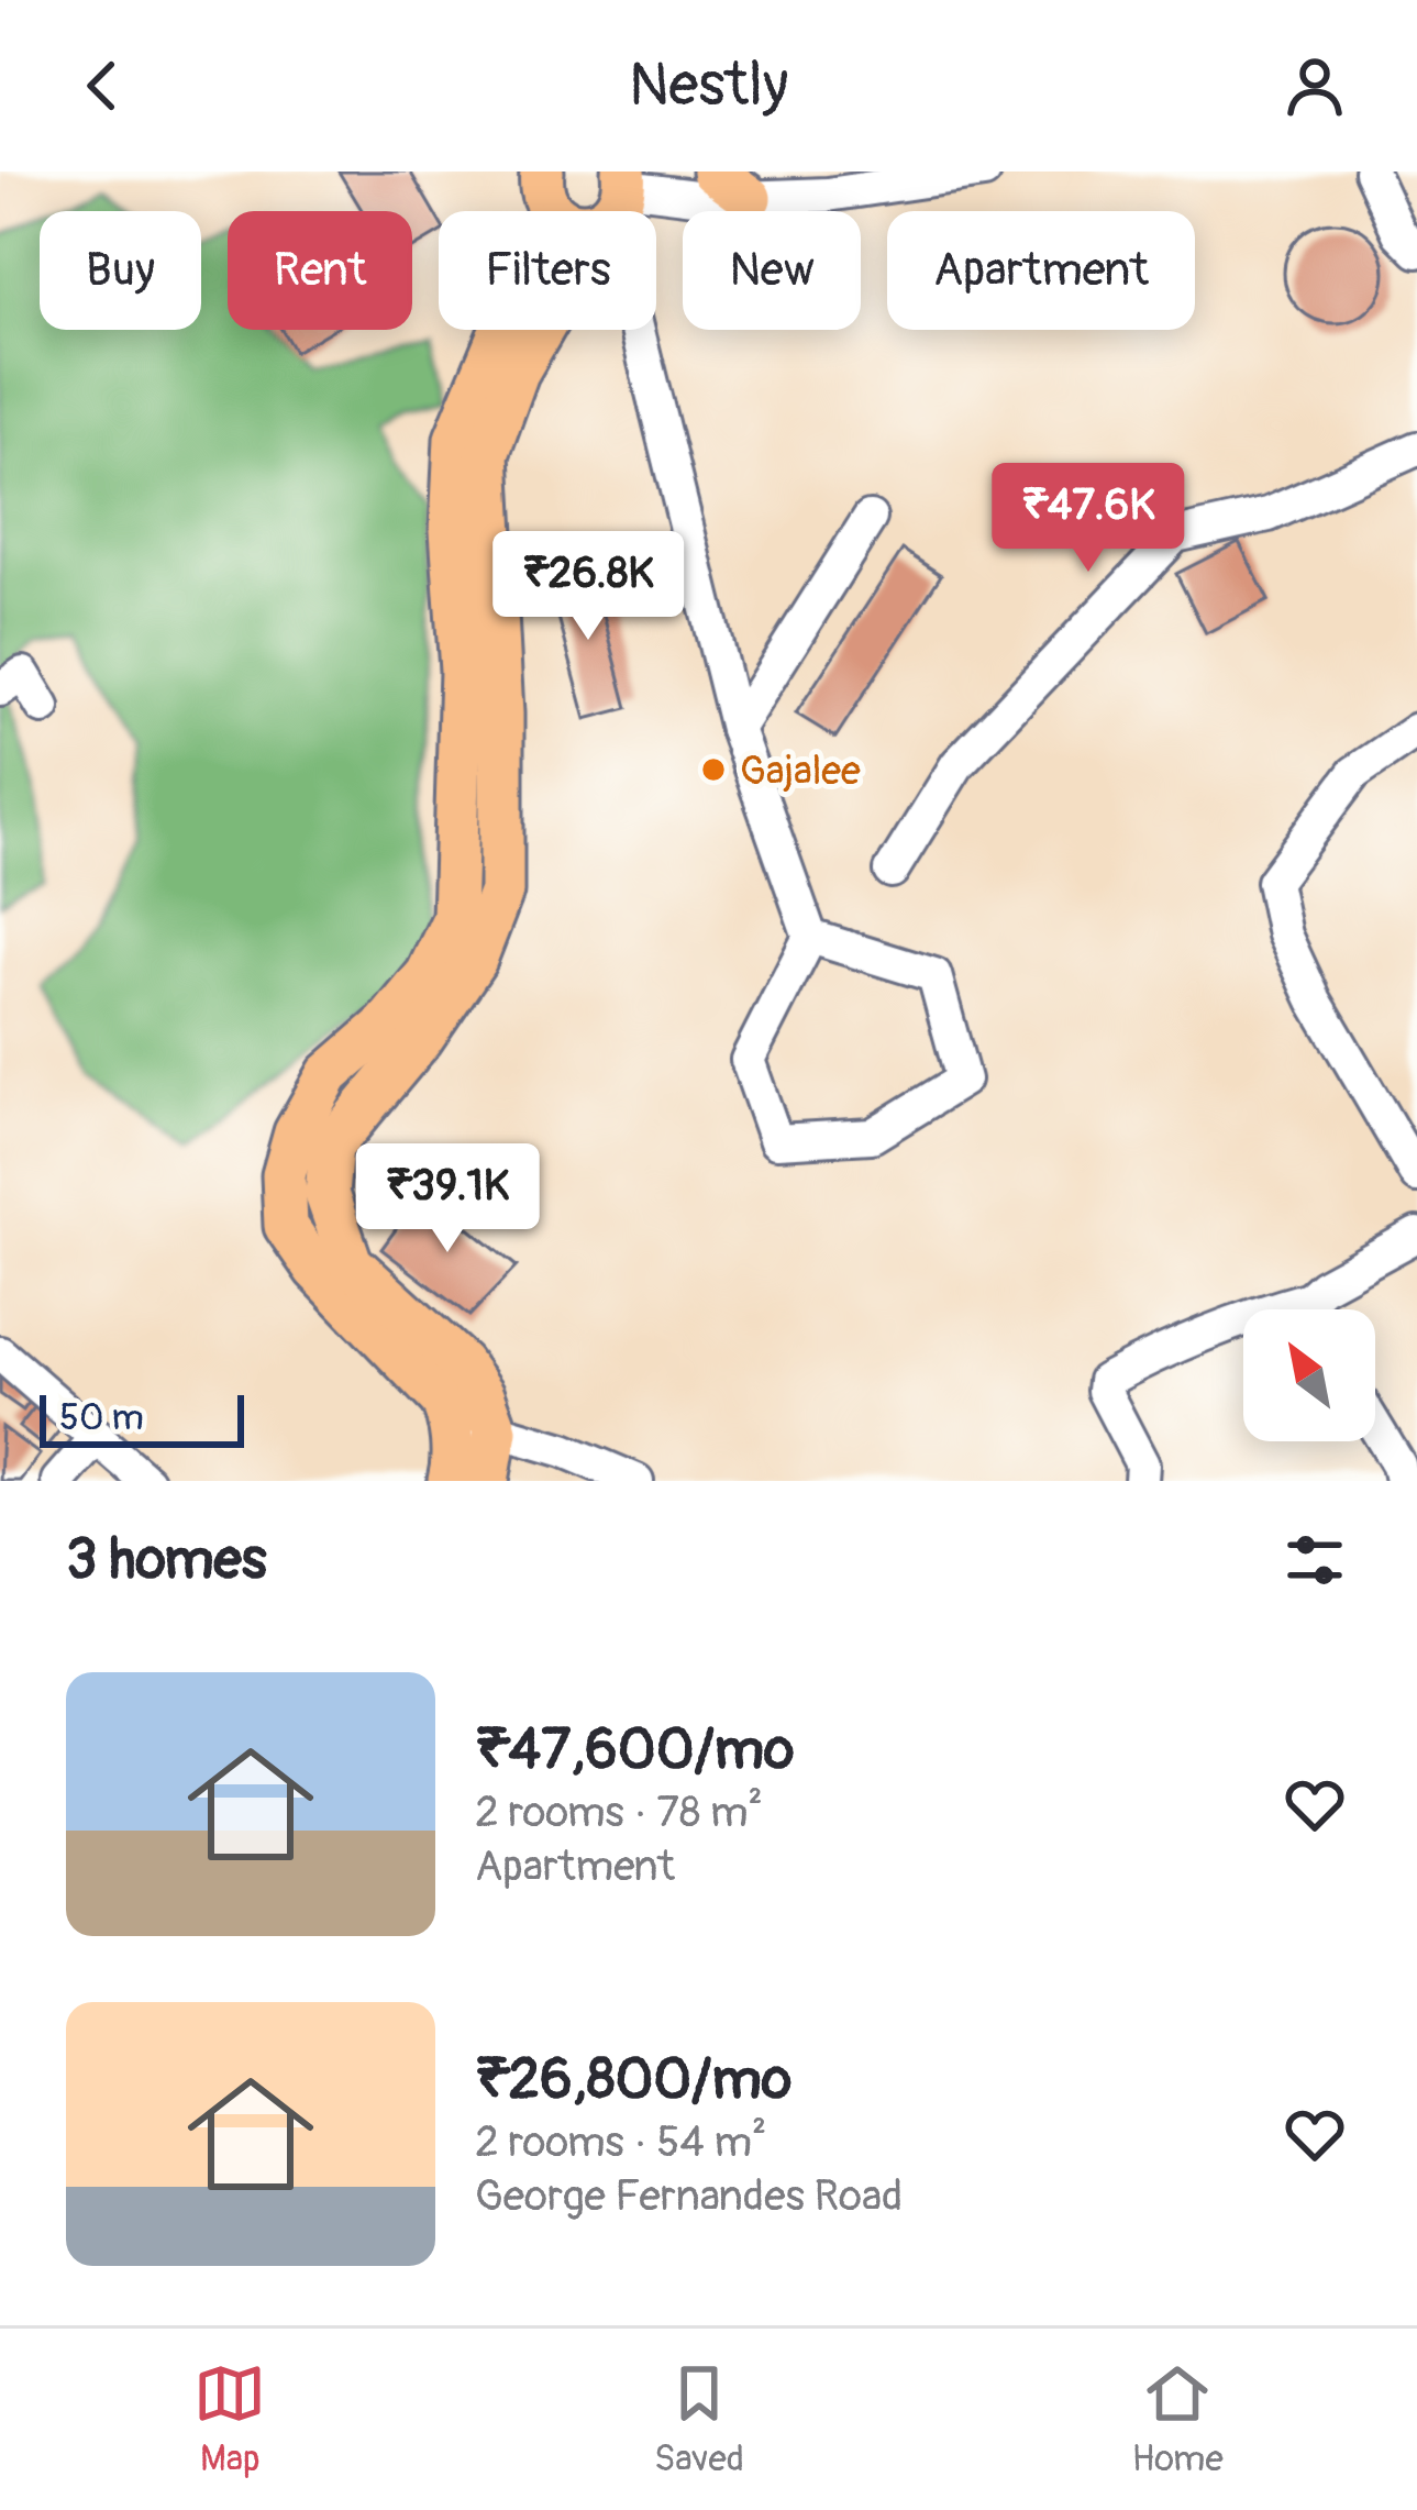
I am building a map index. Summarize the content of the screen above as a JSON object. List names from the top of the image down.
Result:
{
  "places": ["Gajalee"],
  "scale_bar": "50 m",
  "north": "top left",
  "page": {
    "header": "Nestly",
    "chip": [
      "Buy",
      "Rent",
      "Filters",
      "New",
      "Apartment"
    ],
    "price": ["₹47.6K", "₹26.8K", "₹39.1K"],
    "scale": "50 m",
    "heading": "3 homes",
    "list": [
      {
        "name": "₹47,600/mo",
        "note": "2 rooms · 78 m² · Apartment"
      },
      {
        "name": "₹26,800/mo",
        "note": "2 rooms · 54 m² · George Fernandes Road"
      }
    ],
    "tabs": ["Map", "Saved", "Home"]
  }
}
